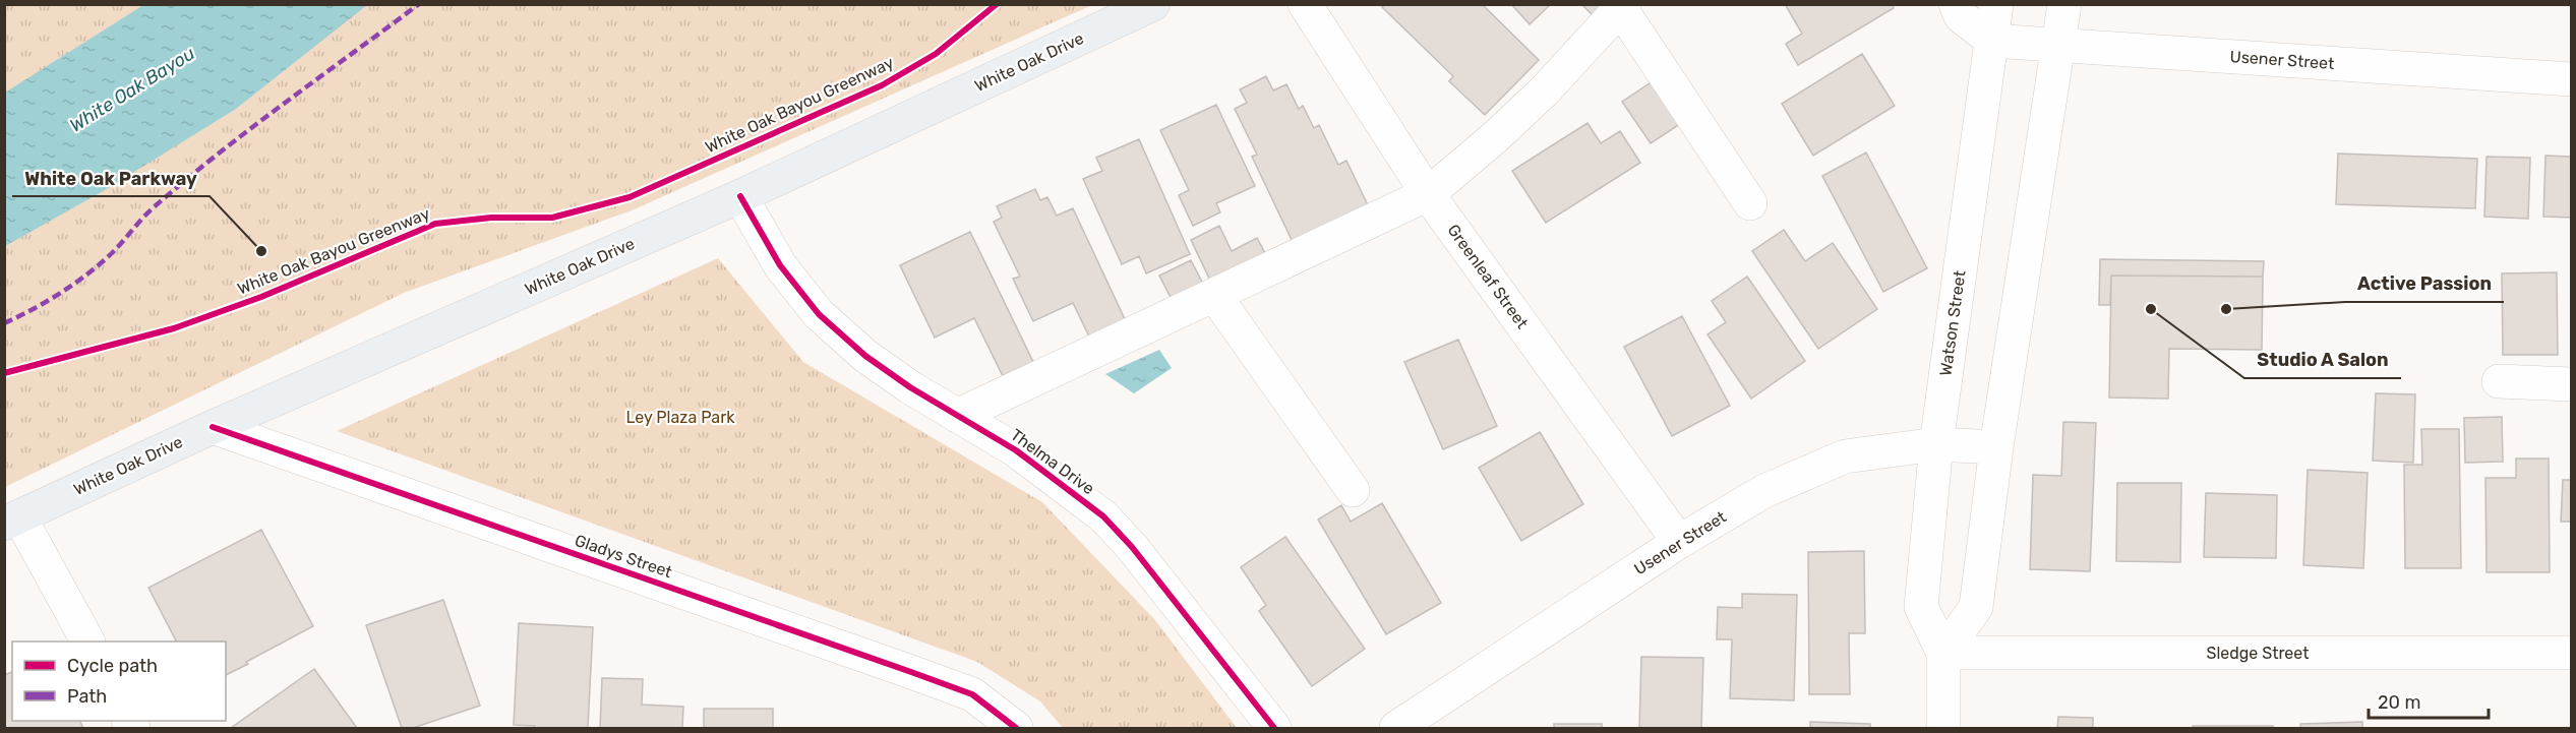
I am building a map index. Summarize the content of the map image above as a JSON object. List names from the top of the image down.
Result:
{
  "streets": {
    "main road": ["White Oak Drive"],
    "street": [
      "Usener Street",
      "Greenleaf Street",
      "Watson Street",
      "Thelma Drive",
      "Gladys Street",
      "Sledge Street"
    ],
    "cycle path": ["White Oak Bayou Greenway"]
  },
  "crossings": [
    ["Usener Street", "Greenleaf Street"],
    ["Usener Street", "Watson Street"],
    ["White Oak Drive", "Thelma Drive"],
    ["White Oak Drive", "Gladys Street"],
    ["Watson Street", "Sledge Street"]
  ],
  "water": ["White Oak Bayou"],
  "parks": ["Ley Plaza Park"],
  "places": ["White Oak Parkway", "Studio A Salon", "Active Passion"],
  "legend": ["Cycle path", "Path"],
  "scale_bar": "20 m"
}
